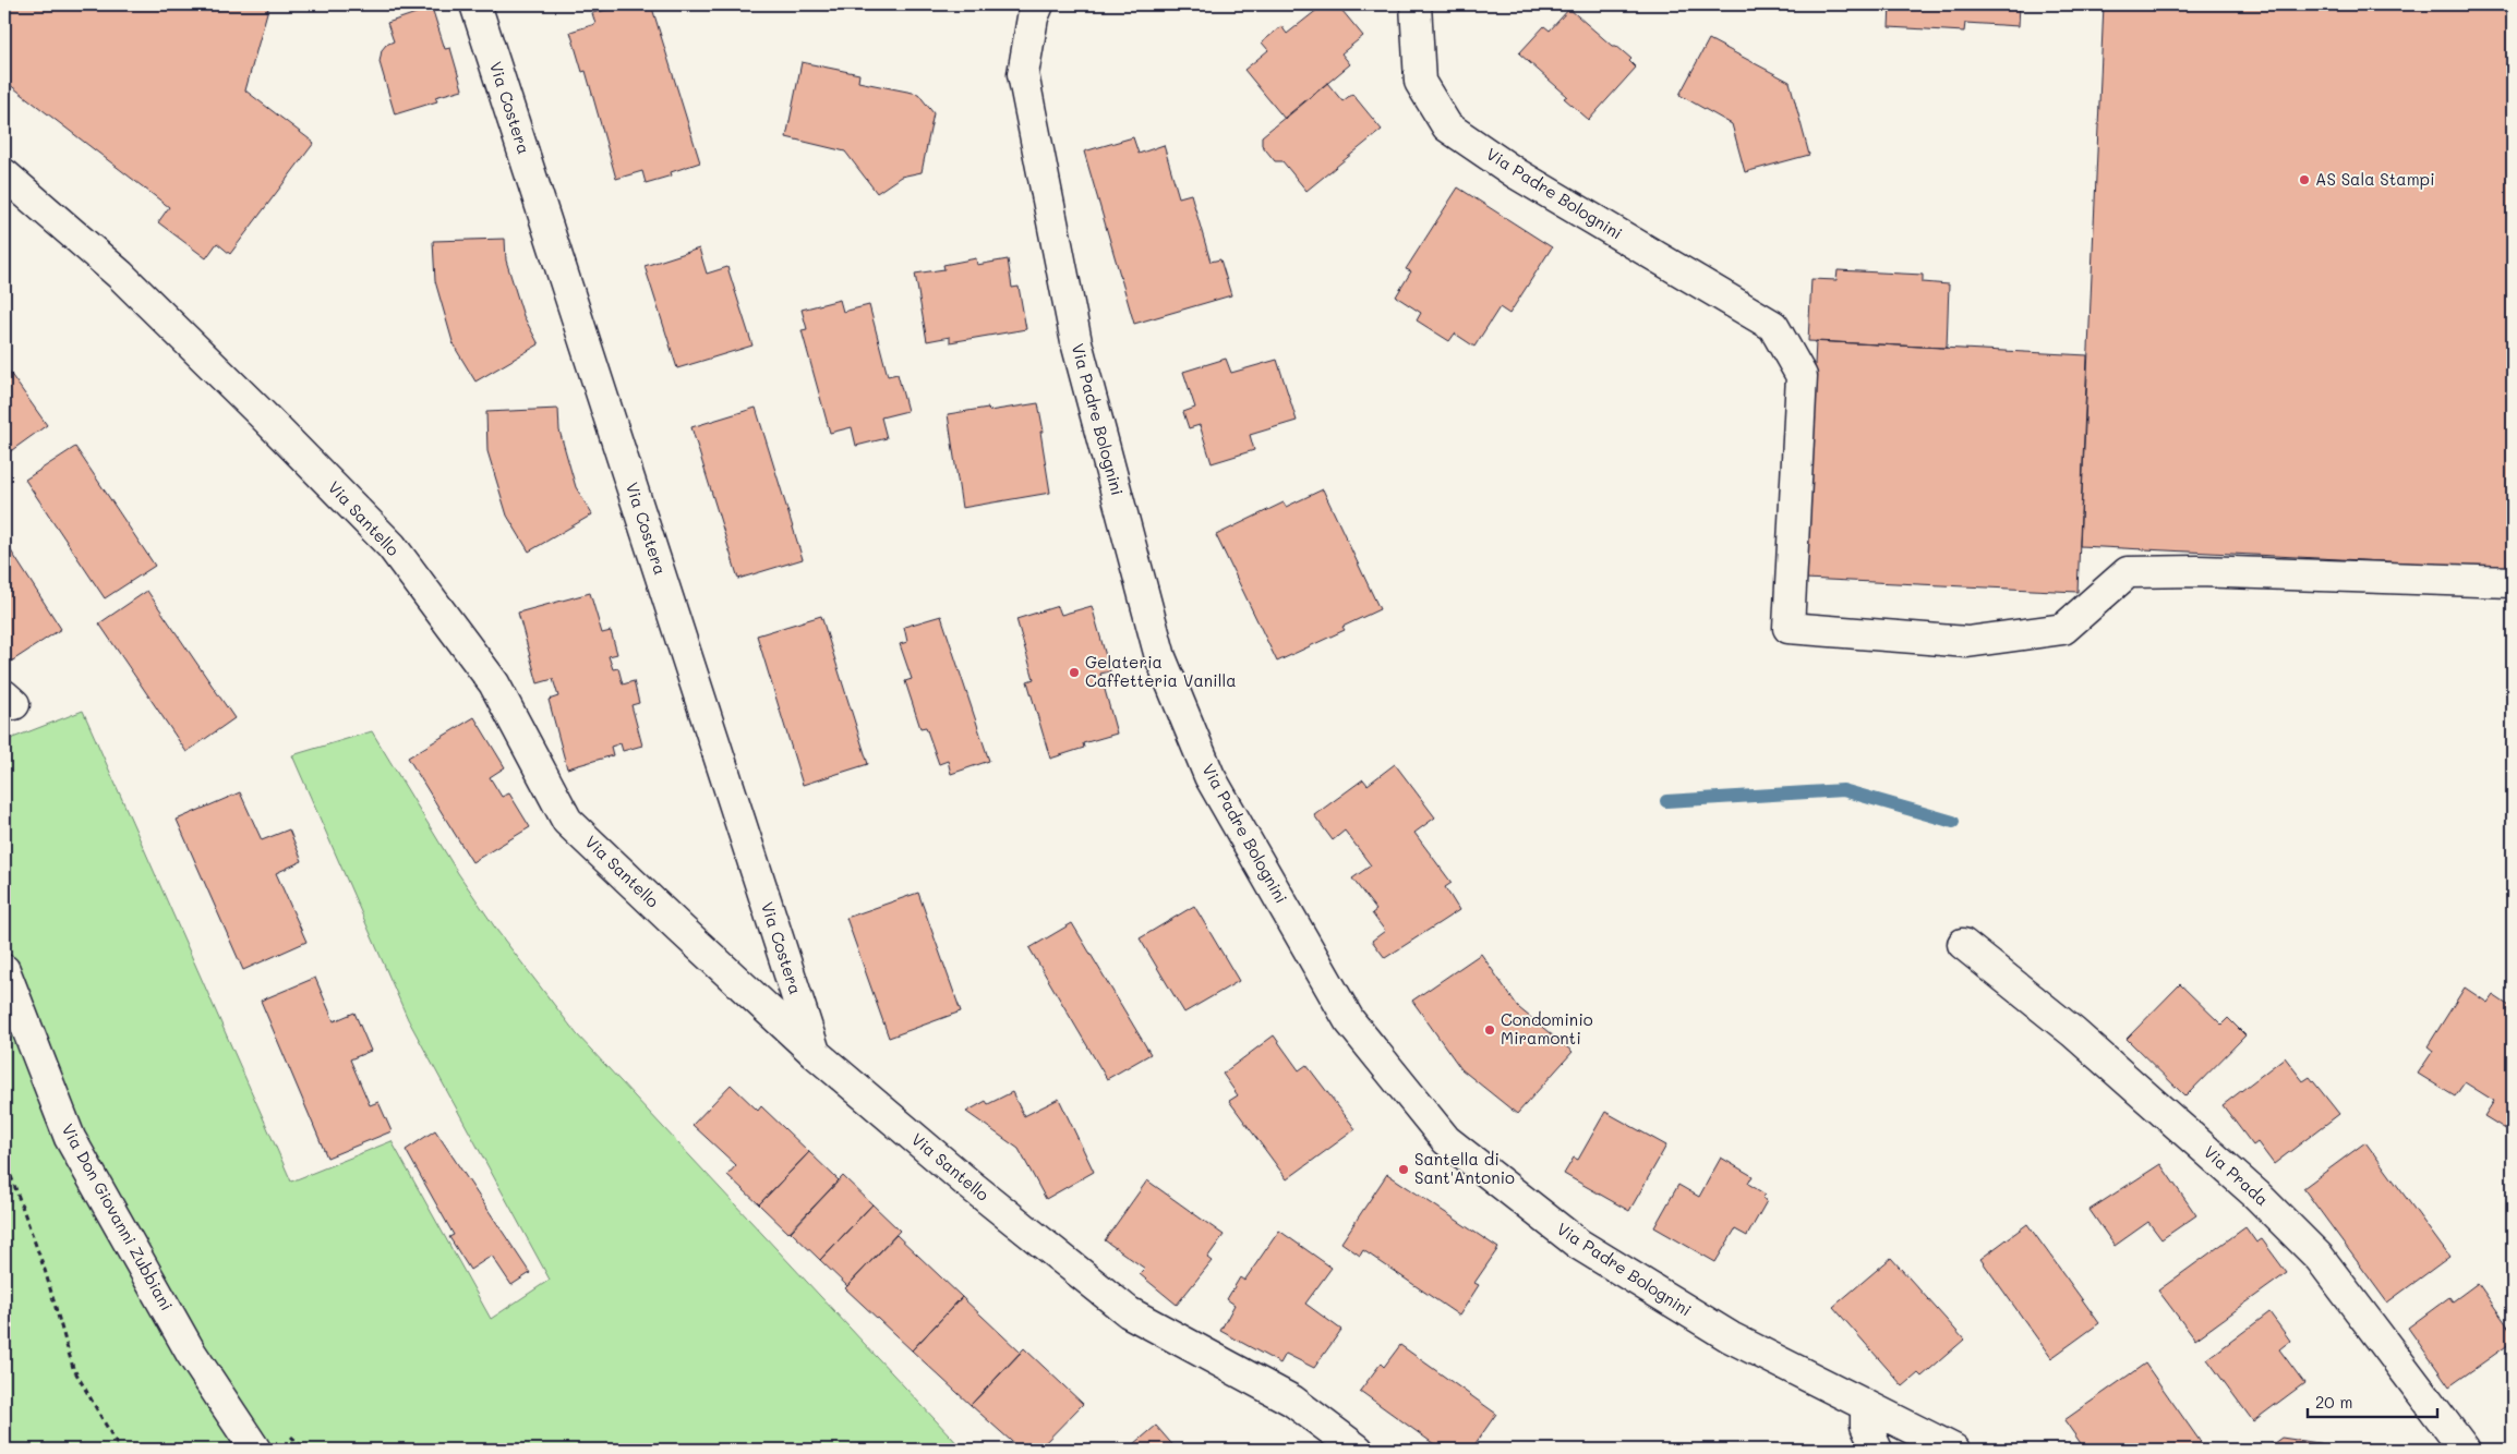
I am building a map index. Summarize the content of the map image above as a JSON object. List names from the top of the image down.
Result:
{
  "streets": {
    "street": [
      "Via Costera",
      "Via Padre Bolognini",
      "Via Santello",
      "Via Prada",
      "Via Don Giovanni Zubbiani"
    ]
  },
  "crossings": [
    ["Via Costera", "Via Santello"]
  ],
  "places": [
    "AS Sala Stampi",
    "Gelateria Caffetteria Vanilla",
    "Condominio Miramonti",
    "Santella di Sant'Antonio"
  ],
  "scale_bar": "20 m"
}
